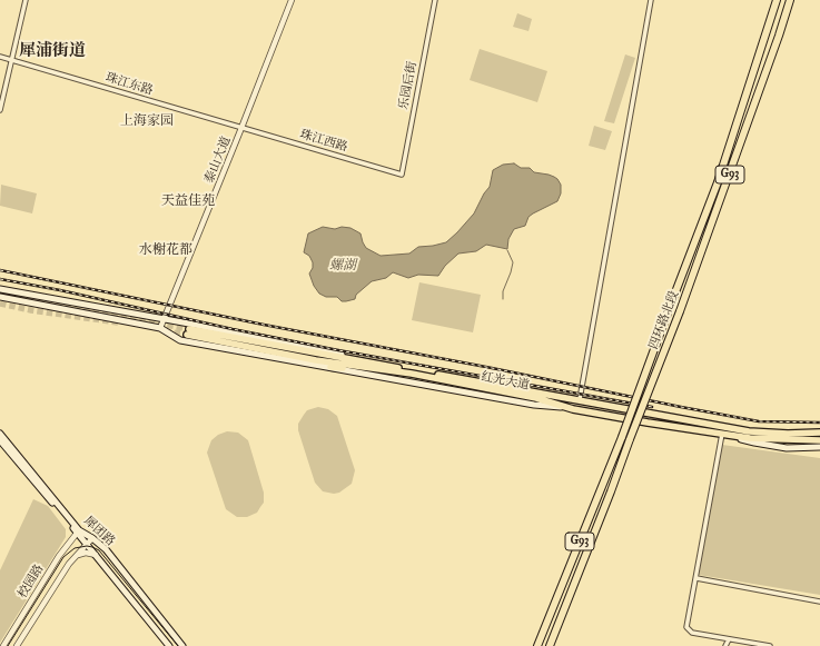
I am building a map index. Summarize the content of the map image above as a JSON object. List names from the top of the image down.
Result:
{
  "streets": {
    "highway": ["G93", "四环路北段", "红光大道"],
    "main road": ["犀团路"],
    "street": [
      "珠江东路",
      "乐园后街",
      "珠江西路",
      "泰山大道",
      "校园路"
    ]
  },
  "crossings": [
    ["珠江东路", "珠江西路"],
    ["珠江东路", "泰山大道"],
    ["乐园后街", "珠江西路"],
    ["珠江西路", "泰山大道"],
    ["犀团路", "校园路"]
  ],
  "districts": [
    "犀浦街道",
    "上海家园",
    "天益佳苑",
    "水榭花都"
  ],
  "water": ["螺湖"]
}
